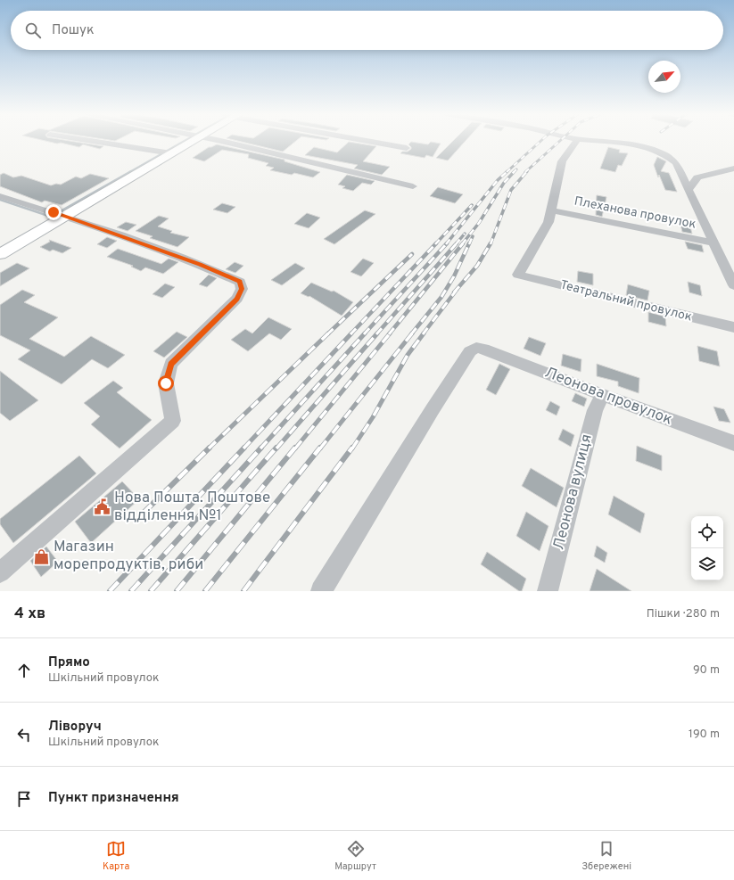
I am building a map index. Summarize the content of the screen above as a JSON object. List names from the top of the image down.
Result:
{
  "streets": {
    "street": [
      "Плеханова провулок",
      "Театральний провулок",
      "Леонова провулок",
      "Леонова вулиця"
    ]
  },
  "crossings": [
    ["Плеханова провулок", "Театральний провулок"],
    ["Леонова провулок", "Леонова вулиця"]
  ],
  "places": {
    "public building": ["Нова Пошта. Поштове відділення №1"],
    "shop": ["Магазин морепродуктів, риби"]
  },
  "north": "top right",
  "page": {
    "search": "Пошук",
    "heading": ["4 хв", "Пішки · 280 m"],
    "list": [
      ["Прямо", "Шкільний провулок", "90 m"],
      ["Ліворуч", "Шкільний провулок", "190 m"],
      "Пункт призначення"
    ],
    "nav": ["Карта", "Маршрут", "Збережені"]
  }
}
